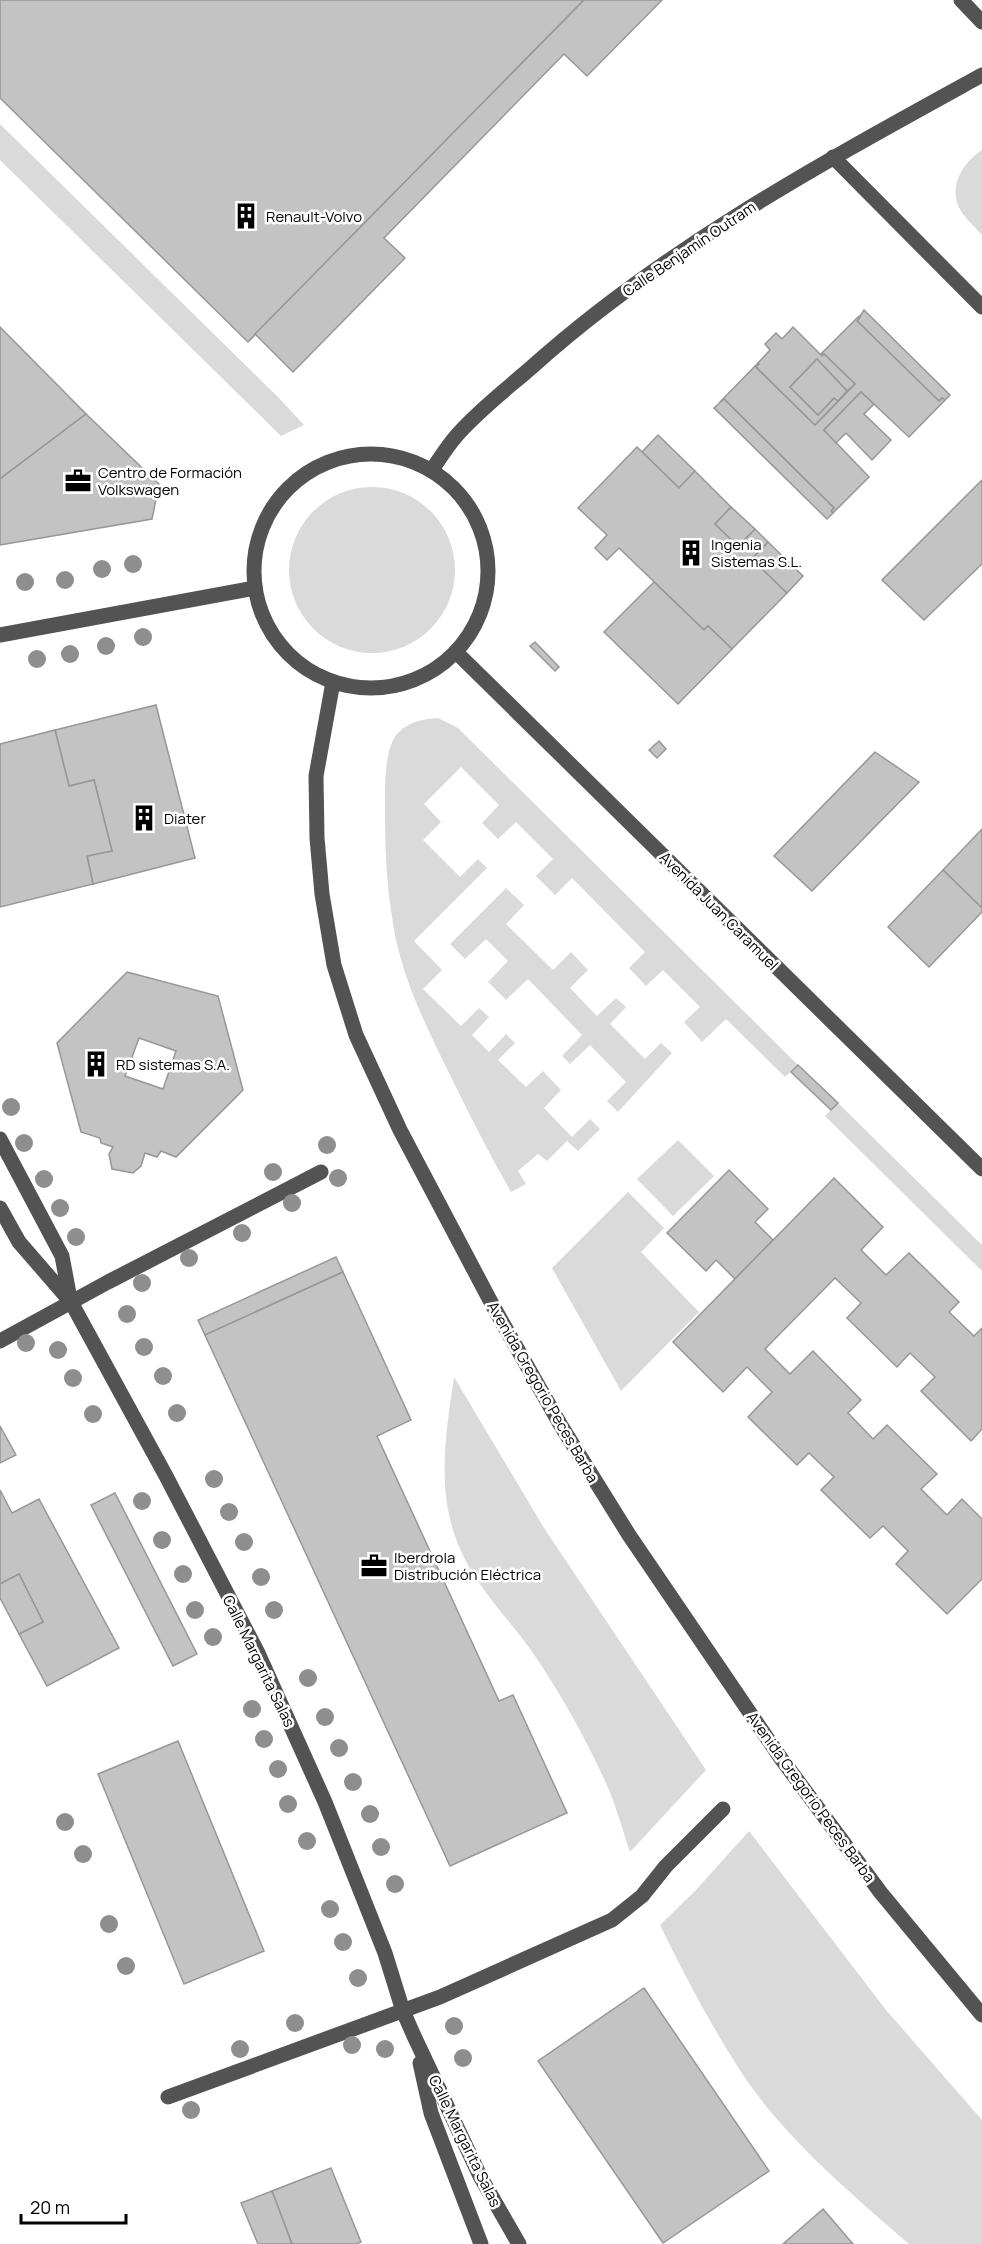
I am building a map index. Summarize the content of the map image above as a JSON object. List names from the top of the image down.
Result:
{
  "streets": {
    "street": [
      "Calle Benjamín Outram",
      "Avenida Juan Caramuel",
      "Avenida Gregorio Peces Barba",
      "Calle Margarita Salas"
    ]
  },
  "places": {
    "building": [
      "Renault-Volvo",
      "Ingenia Sistemas S.L.",
      "Diater",
      "RD sistemas S.A."
    ],
    "office": ["Centro de Formación Volkswagen", "Iberdrola Distribución Eléctrica"]
  },
  "scale_bar": "20 m"
}
